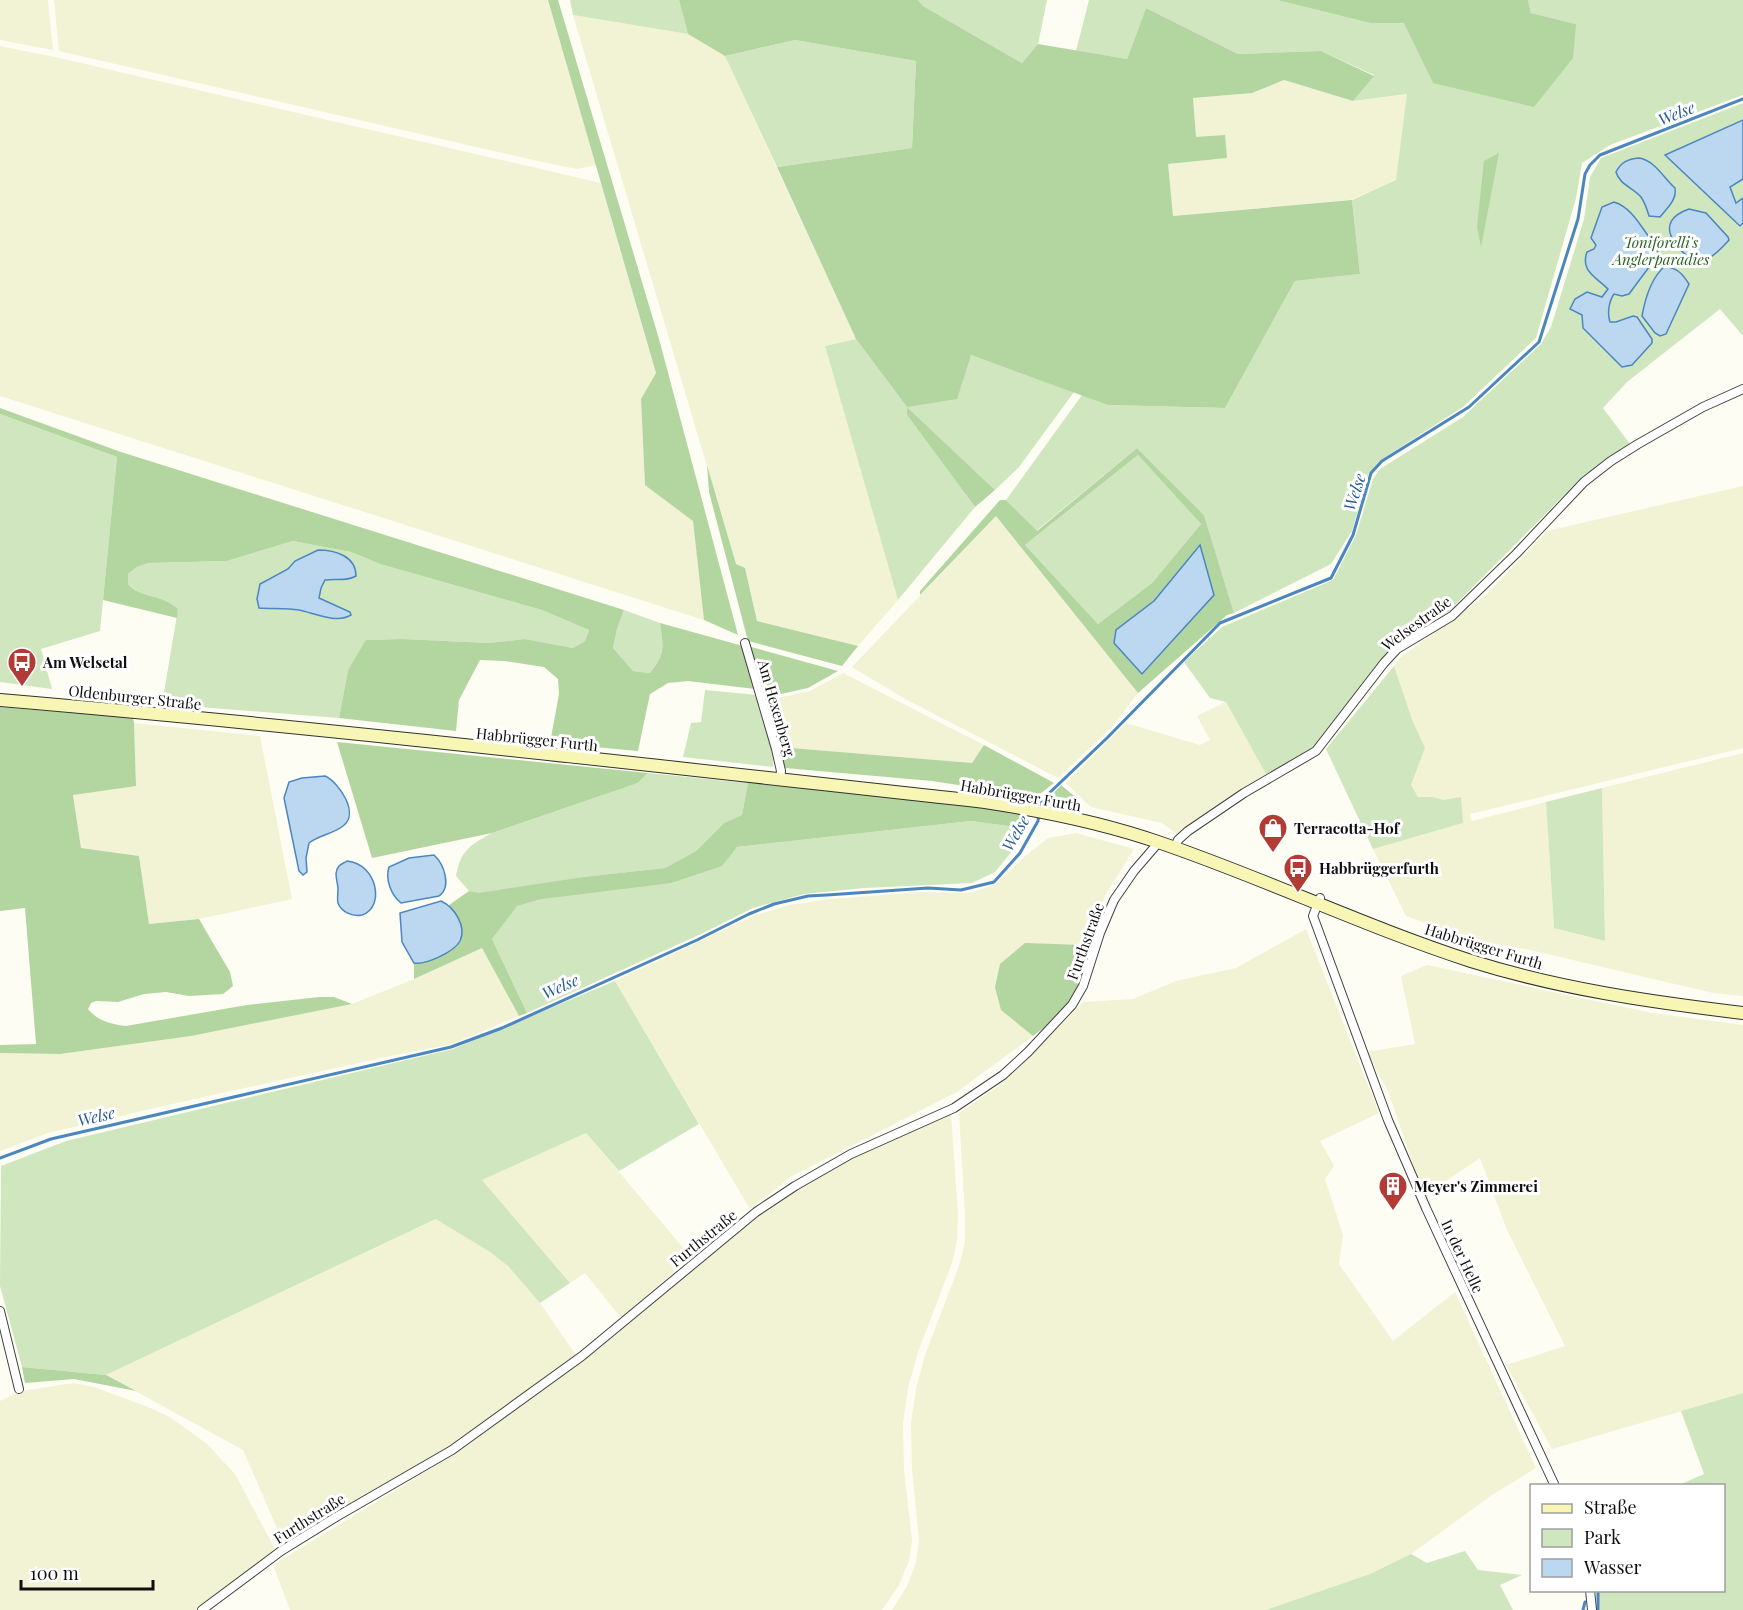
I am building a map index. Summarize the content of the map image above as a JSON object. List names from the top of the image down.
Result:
{
  "streets": {
    "street": [
      "Welsestraße",
      "Oldenburger Straße",
      "Am Hexenberg",
      "Habbrügger Furth",
      "Furthstraße",
      "In der Helle"
    ]
  },
  "crossings": [
    ["Welsestraße", "Habbrügger Furth"],
    ["Oldenburger Straße", "Habbrügger Furth"],
    ["Am Hexenberg", "Habbrügger Furth"],
    ["Habbrügger Furth", "Furthstraße"],
    ["Habbrügger Furth", "In der Helle"]
  ],
  "water": ["Welse"],
  "parks": ["Toniforelli's Anglerparadies"],
  "places": {
    "bus stop": ["Am Welsetal", "Habbrüggerfurth"],
    "shop": ["Terracotta-Hof"],
    "building": ["Meyer's Zimmerei"]
  },
  "legend": ["Straße", "Park", "Wasser"],
  "scale_bar": "100 m"
}
